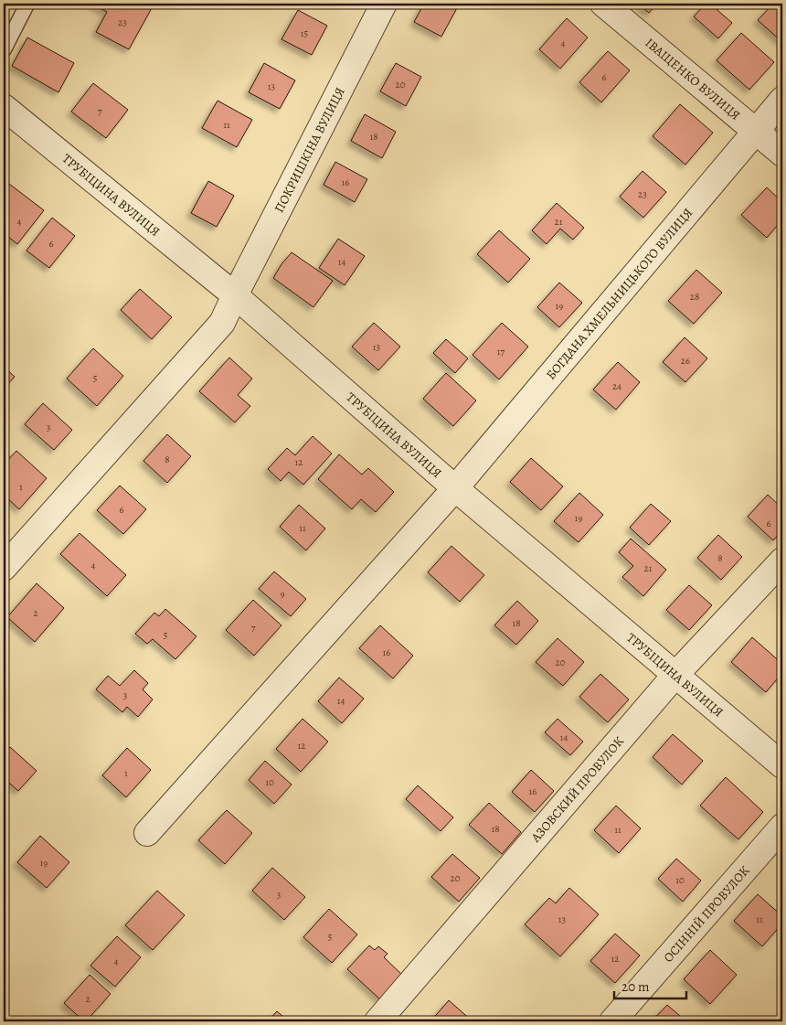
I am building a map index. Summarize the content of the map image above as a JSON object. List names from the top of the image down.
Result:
{
  "streets": {
    "street": [
      "ІВАЩЕНКО ВУЛИЦЯ",
      "ПОКРИШКІНА ВУЛИЦЯ",
      "ТРУБІЦИНА ВУЛИЦЯ",
      "БОГДАНА ХМЕЛЬНИЦЬКОГО ВУЛИЦЯ",
      "АЗОВСКИЙ ПРОВУЛОК",
      "ОСІННІЙ ПРОВУЛОК"
    ]
  },
  "crossings": [
    ["ІВАЩЕНКО ВУЛИЦЯ", "БОГДАНА ХМЕЛЬНИЦЬКОГО ВУЛИЦЯ"],
    ["ПОКРИШКІНА ВУЛИЦЯ", "ТРУБІЦИНА ВУЛИЦЯ"],
    ["ТРУБІЦИНА ВУЛИЦЯ", "БОГДАНА ХМЕЛЬНИЦЬКОГО ВУЛИЦЯ"],
    ["ТРУБІЦИНА ВУЛИЦЯ", "АЗОВСКИЙ ПРОВУЛОК"]
  ],
  "house_numbers": [
    "23",
    "15",
    "4",
    "6",
    "20",
    "13",
    "7",
    "11",
    "18",
    "16",
    "23",
    "4",
    "21",
    "6",
    "14",
    "28",
    "19",
    "13",
    "17",
    "26",
    "5",
    "24",
    "3",
    "8",
    "12",
    "1",
    "6",
    "19",
    "6",
    "11",
    "8",
    "4",
    "21",
    "9",
    "2",
    "18",
    "7",
    "5",
    "16",
    "20",
    "3",
    "14",
    "14",
    "12",
    "1",
    "10",
    "16",
    "18",
    "11",
    "19",
    "20",
    "10",
    "3",
    "13",
    "11",
    "5",
    "12",
    "4",
    "2"
  ],
  "scale_bar": "20 m"
}
